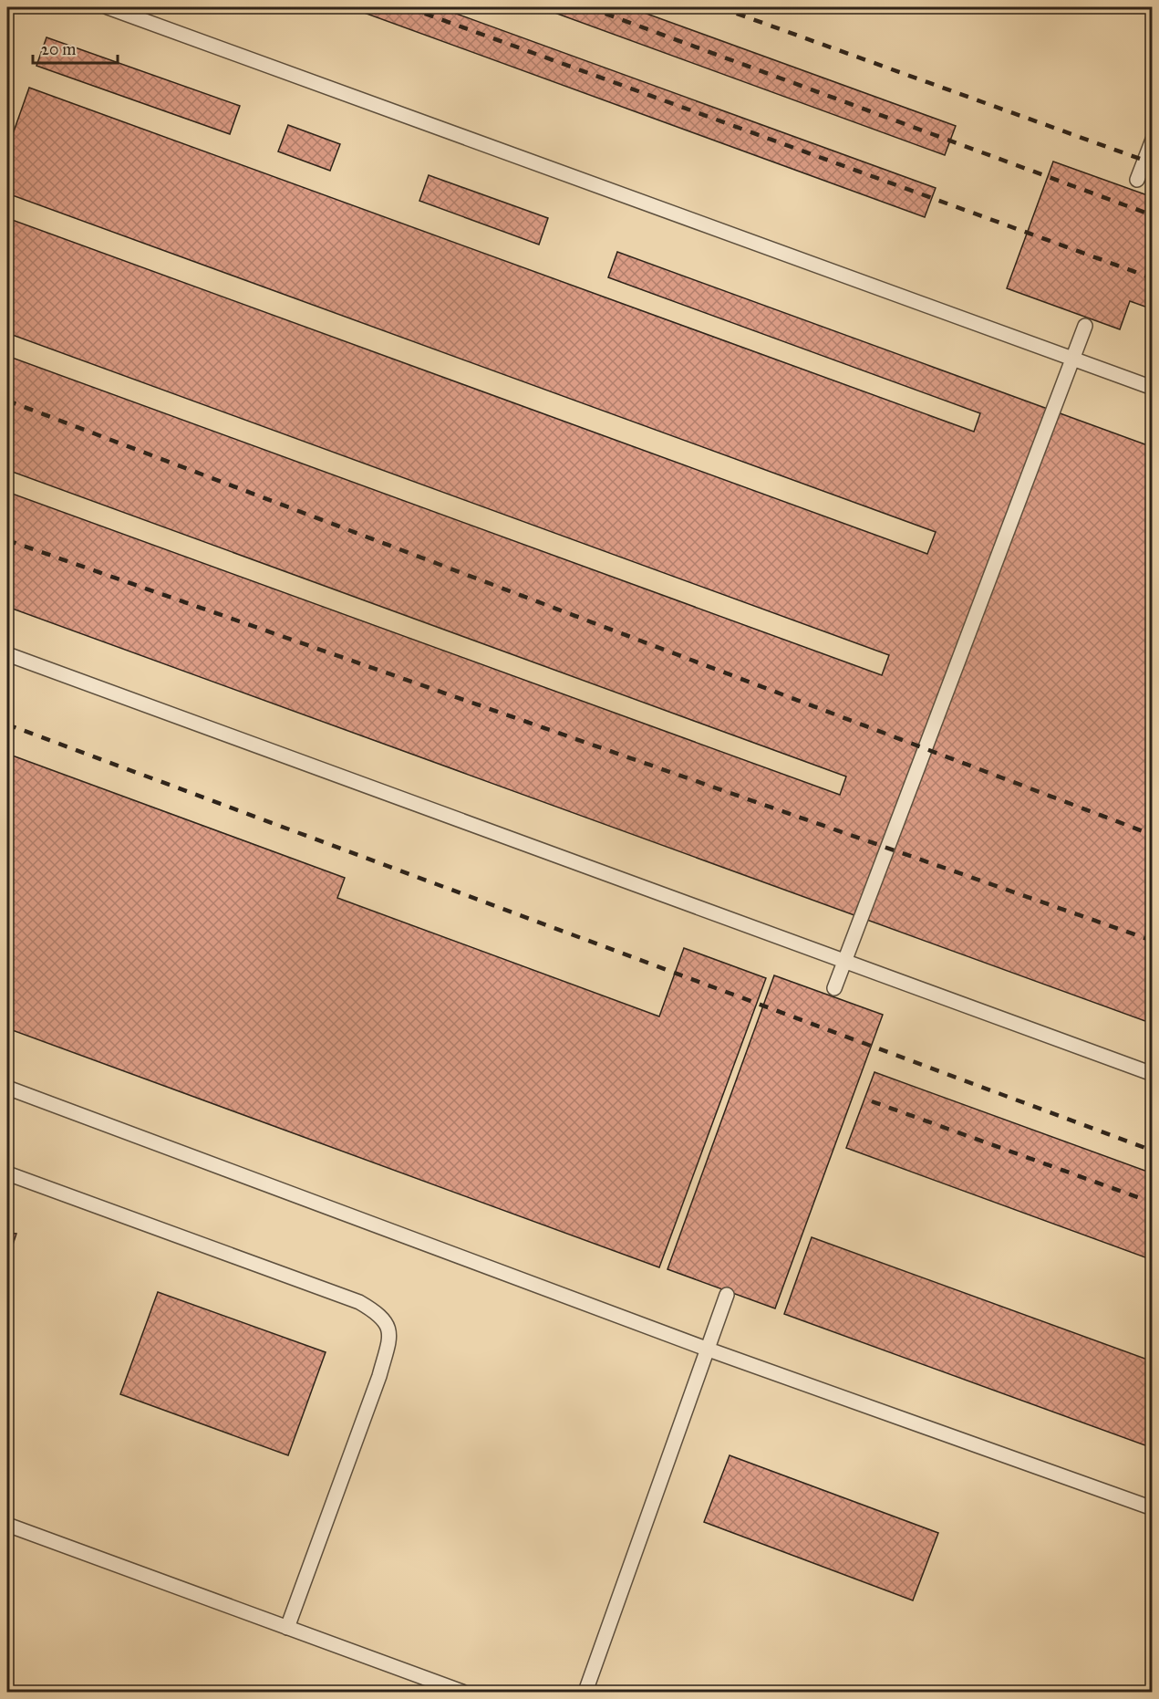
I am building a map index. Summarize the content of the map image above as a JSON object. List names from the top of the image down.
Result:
{
  "scale_bar": "20 m"
}
